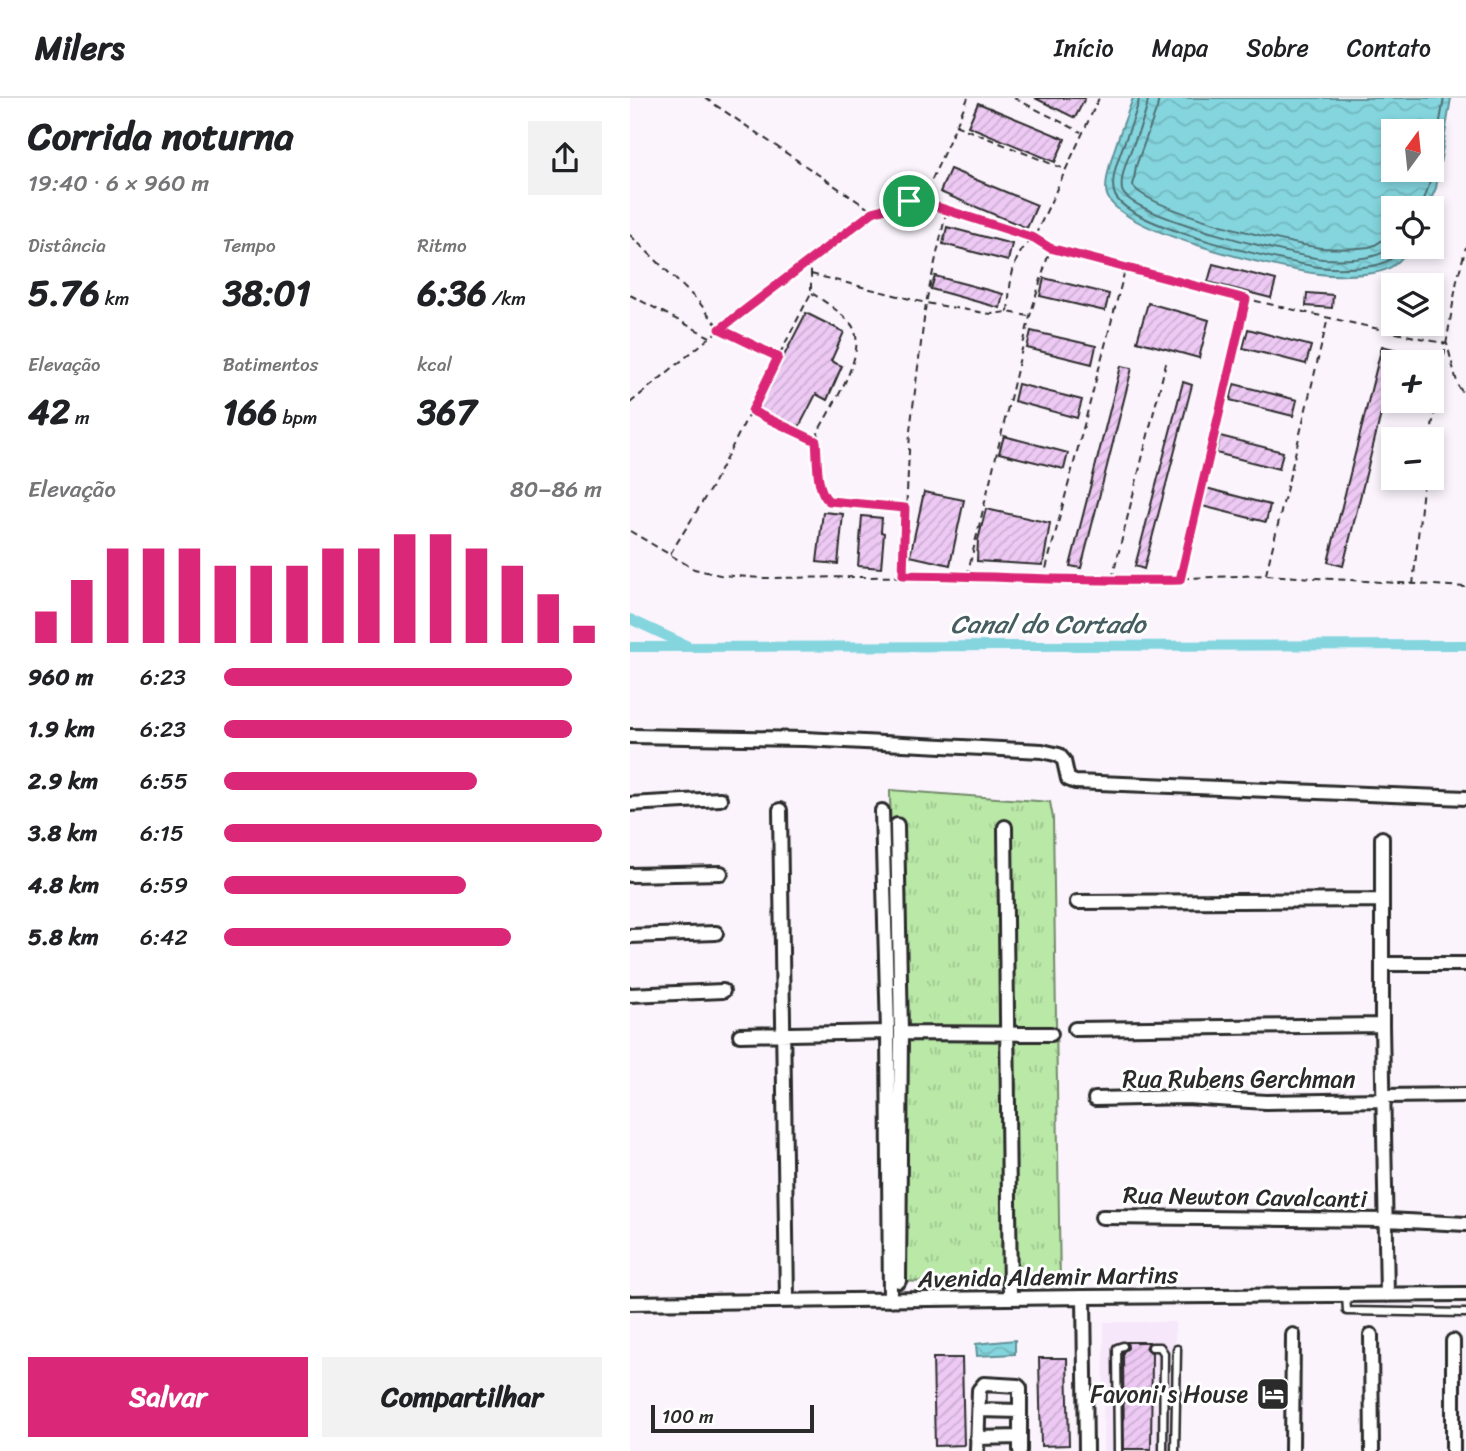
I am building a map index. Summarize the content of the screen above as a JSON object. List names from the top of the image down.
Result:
{
  "streets": {
    "street": ["Rua Rubens Gerchman", "Rua Newton Cavalcanti", "Avenida Aldemir Martins"]
  },
  "water": ["Canal do Cortado"],
  "places": {
    "hotel": ["Favoni's House"]
  },
  "scale_bar": "100 m",
  "north": "top",
  "page": {
    "header": "Milers",
    "nav": [
      "Início",
      "Mapa",
      "Sobre",
      "Contato"
    ],
    "heading": ["Corrida noturna", "19:40 · 6 × 960 m"],
    "map_buttons": ["+", "−"],
    "stats": [
      ["Distância", "5.76 km"],
      ["Tempo", "38:01"],
      ["Ritmo", "6:36 /km"],
      ["Elevação", "42 m"],
      ["Batimentos", "166 bpm"],
      ["kcal", "367"]
    ],
    "chart": ["Elevação", "80–86 m"],
    "list": [
      {
        "name": "960 m",
        "note": "6:23"
      },
      {
        "name": "1.9 km",
        "note": "6:23"
      },
      {
        "name": "2.9 km",
        "note": "6:55"
      },
      {
        "name": "3.8 km",
        "note": "6:15"
      },
      {
        "name": "4.8 km",
        "note": "6:59"
      },
      {
        "name": "5.8 km",
        "note": "6:42"
      }
    ],
    "buttons": ["Salvar", "Compartilhar"],
    "scale": "100 m"
  }
}
